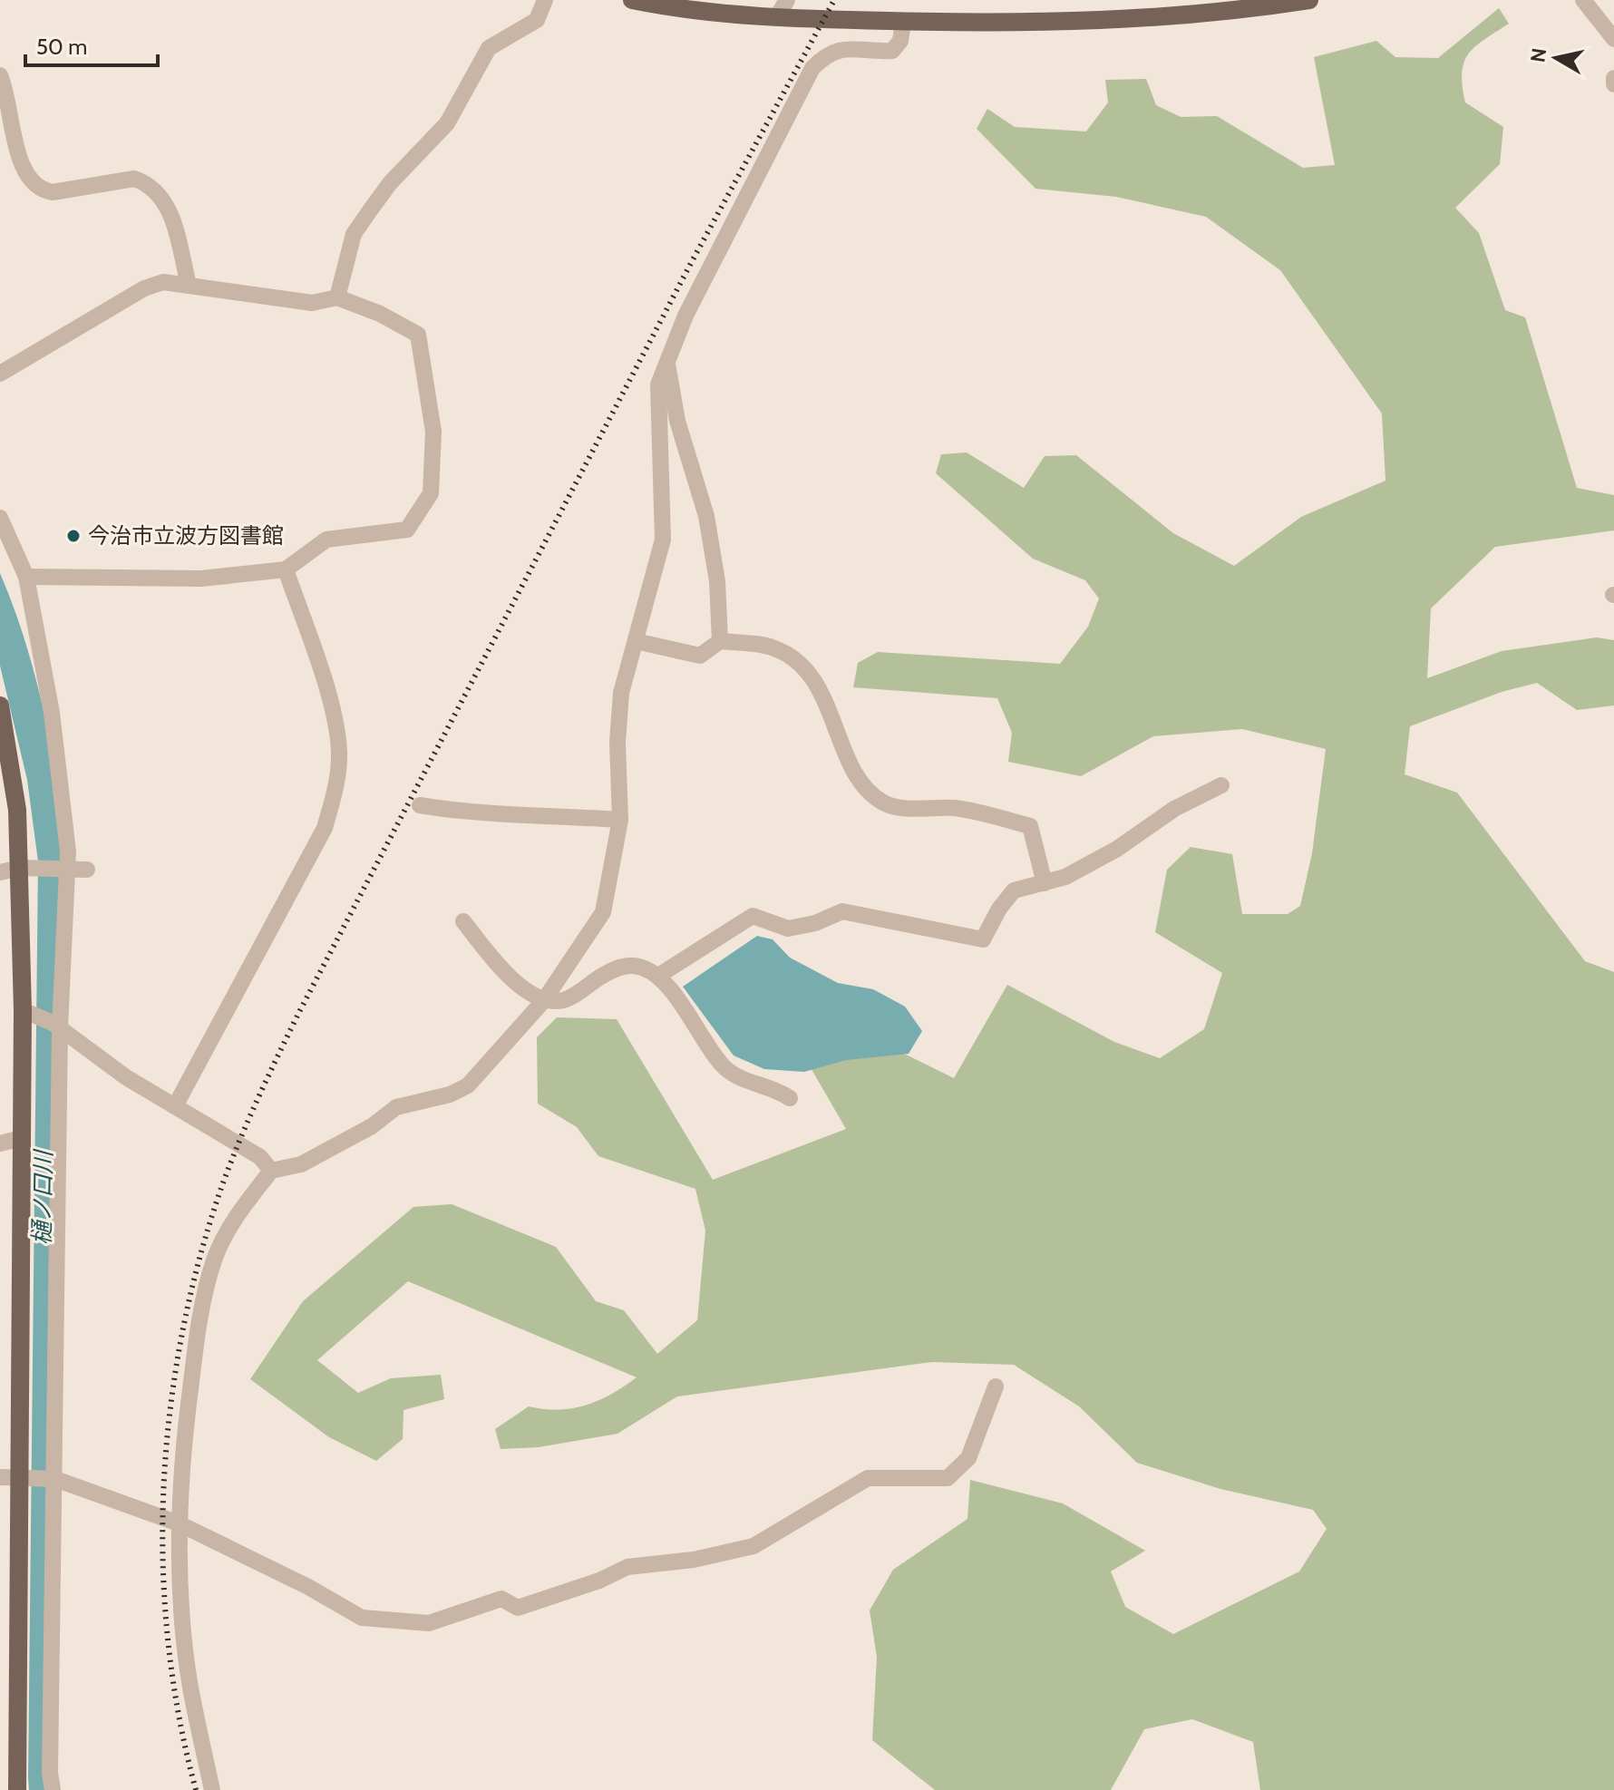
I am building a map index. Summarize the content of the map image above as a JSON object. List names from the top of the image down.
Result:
{
  "water": ["樋ノ口川"],
  "places": ["今治市立波方図書館"],
  "scale_bar": "50 m",
  "north": "left"
}
